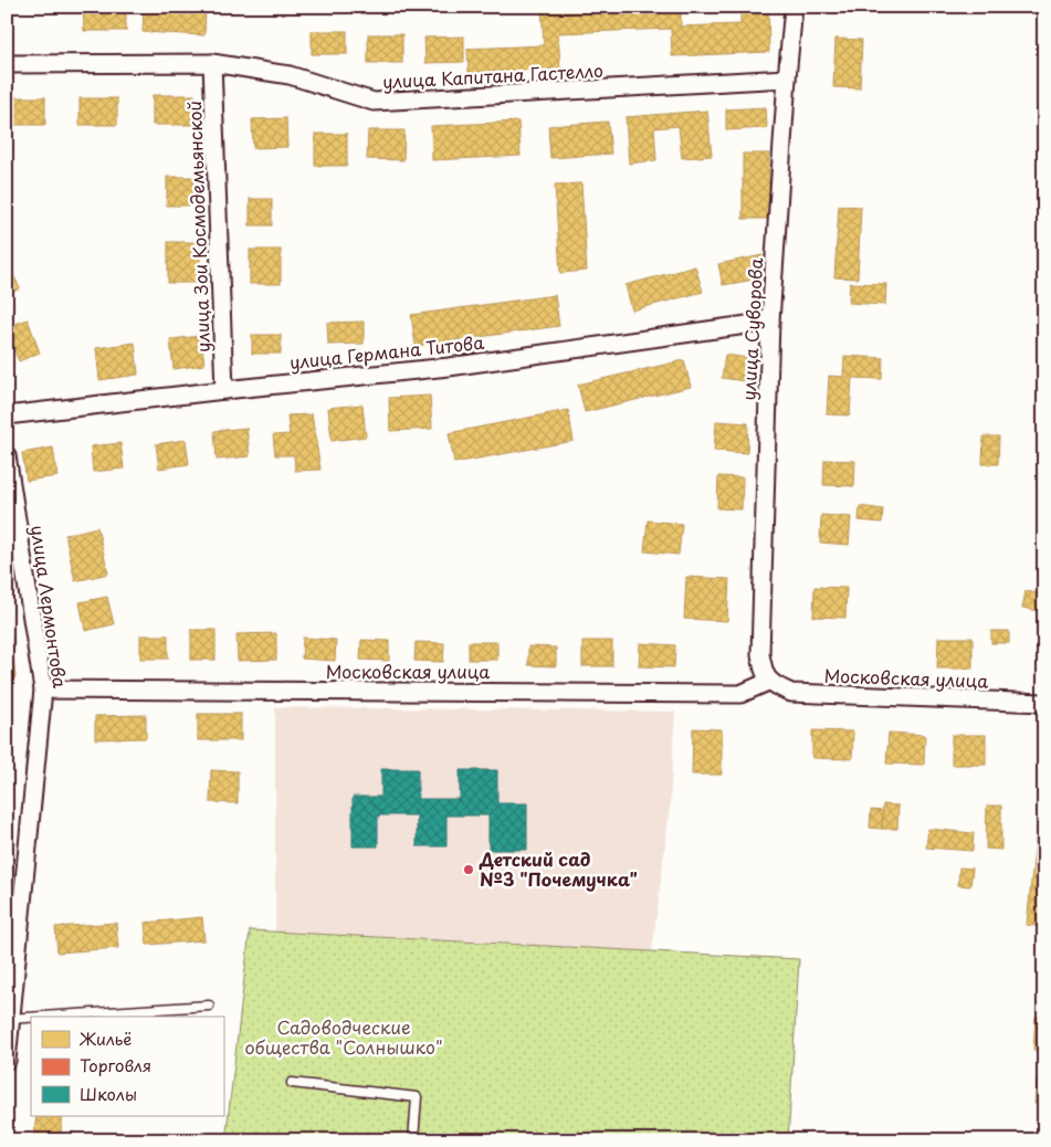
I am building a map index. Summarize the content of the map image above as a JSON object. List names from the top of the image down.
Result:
{
  "streets": {
    "street": [
      "улица Капитана Гастелло",
      "улица Зои Космодемьянской",
      "улица Суворова",
      "улица Германа Титова",
      "улица Лермонтова",
      "Московская улица"
    ]
  },
  "crossings": [
    ["улица Капитана Гастелло", "улица Зои Космодемьянской"],
    ["улица Капитана Гастелло", "улица Суворова"],
    ["улица Зои Космодемьянской", "улица Германа Титова"],
    ["улица Суворова", "улица Германа Титова"],
    ["улица Суворова", "Московская улица"],
    ["улица Лермонтова", "Московская улица"]
  ],
  "parks": ["Садоводческие общества \"Солнышко\""],
  "places": ["Детский сад №3 \"Почемучка\""],
  "legend": ["Жильё", "Торговля", "Школы"]
}
